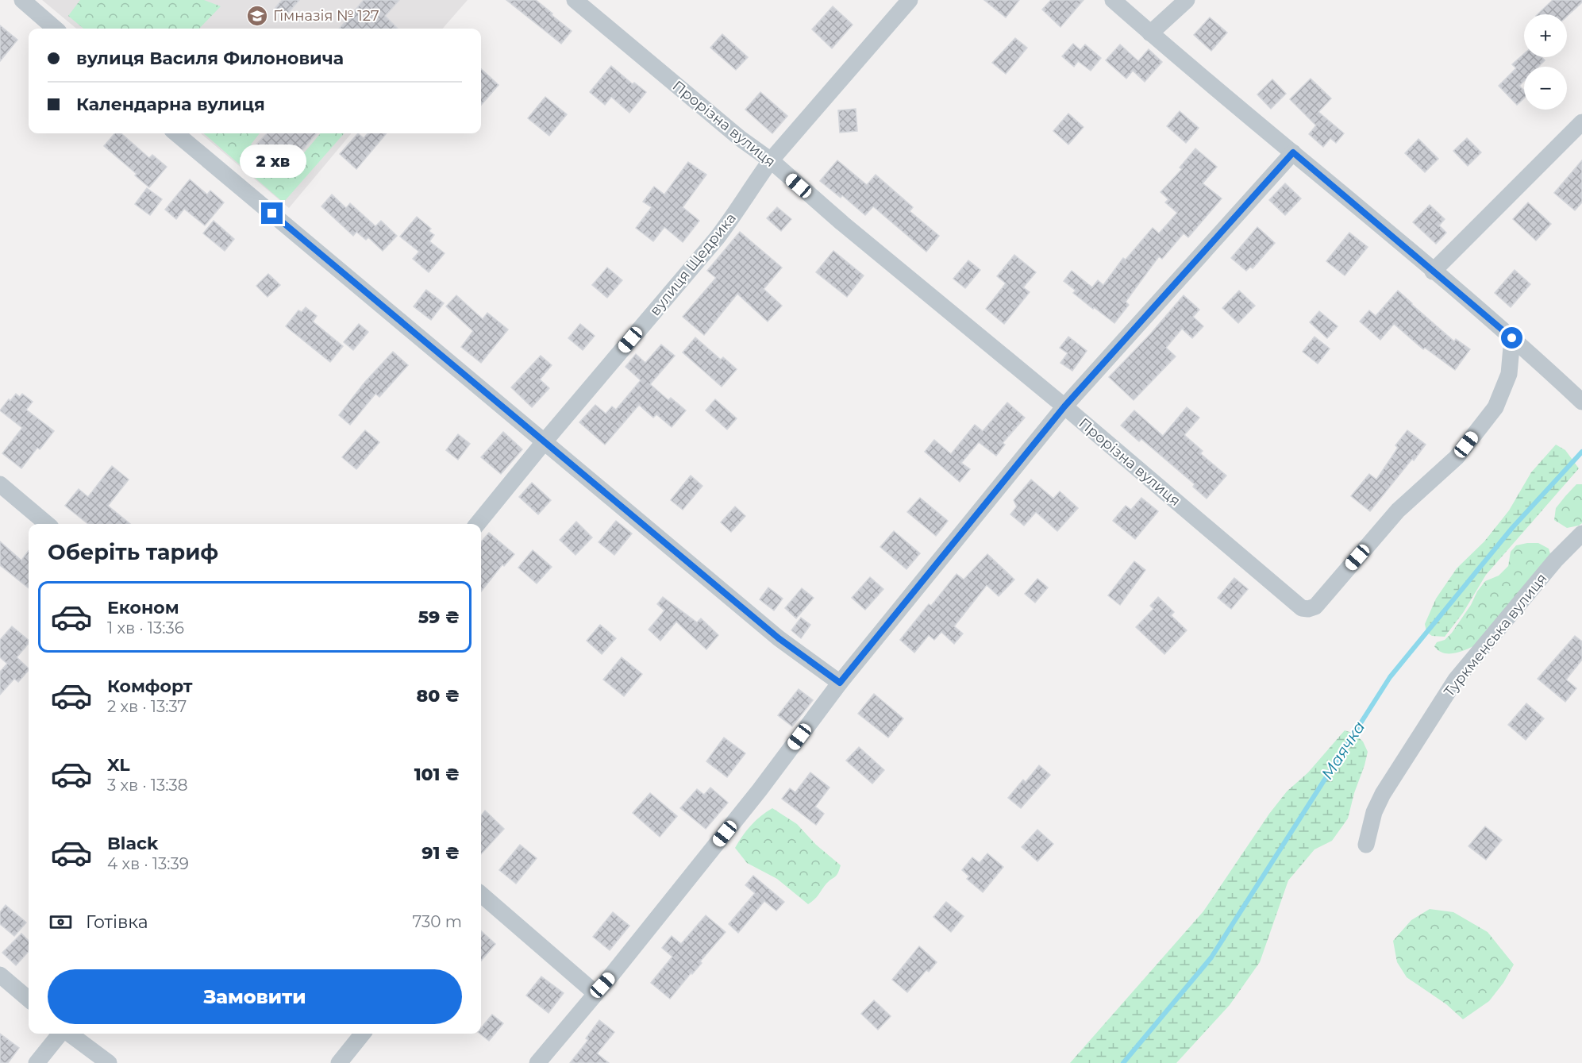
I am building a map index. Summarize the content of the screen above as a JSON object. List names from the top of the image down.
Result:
{
  "streets": {
    "street": ["Прорізна вулиця", "вулиця Щедрика", "Туркменська вулиця"]
  },
  "crossings": [
    ["Прорізна вулиця", "вулиця Щедрика"]
  ],
  "water": ["Маячка"],
  "places": {
    "school or university": ["Гімназія № 127"]
  },
  "page": {
    "map_buttons": ["+", "−"],
    "banner": ["вулиця Василя Филоновича", "Календарна вулиця"],
    "bubble": "2 хв",
    "heading": "Оберіть тариф",
    "list": [
      {
        "name": "Економ",
        "note": "1 хв · 13:36",
        "value": "59 ₴"
      },
      {
        "name": "Комфорт",
        "note": "2 хв · 13:37",
        "value": "80 ₴"
      },
      {
        "name": "XL",
        "note": "3 хв · 13:38",
        "value": "101 ₴"
      },
      {
        "name": "Black",
        "note": "4 хв · 13:39",
        "value": "91 ₴"
      }
    ],
    "pay": ["Готівка", "730 m"],
    "buttons": "Замовити"
  }
}
